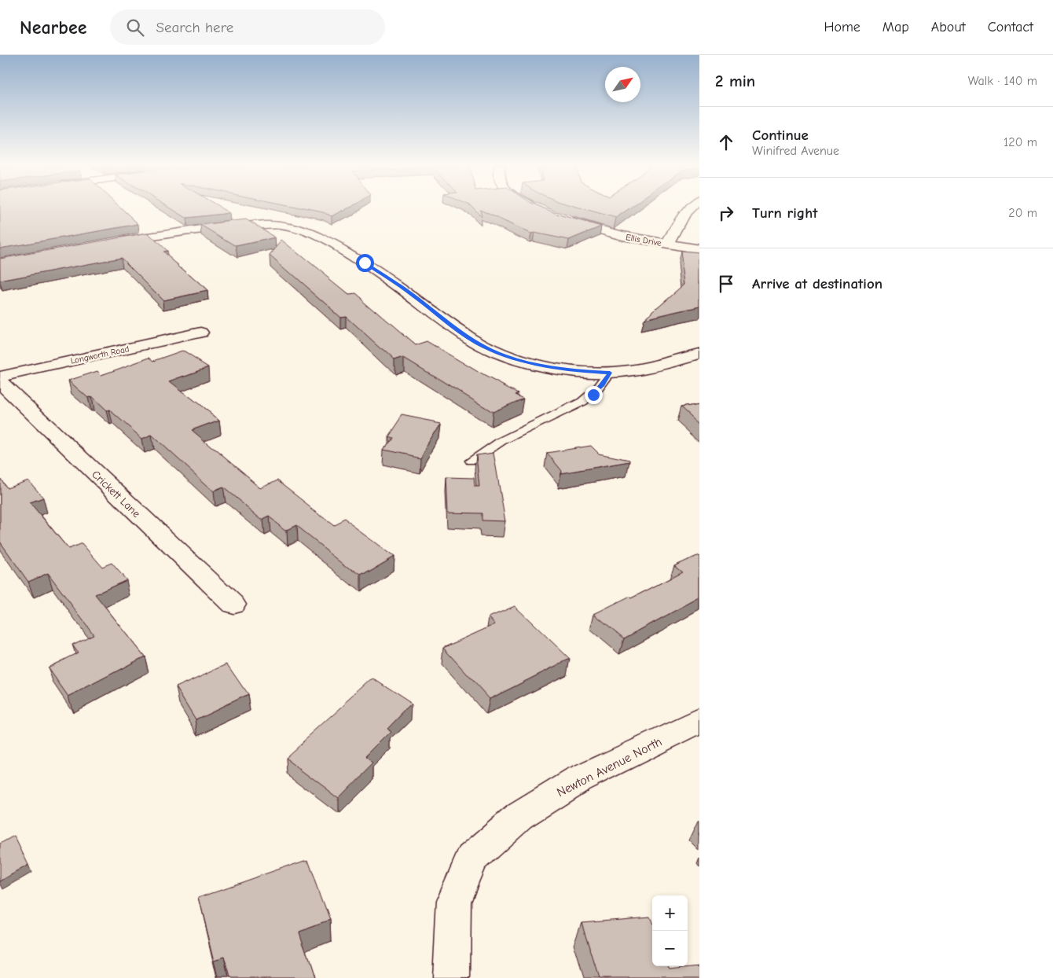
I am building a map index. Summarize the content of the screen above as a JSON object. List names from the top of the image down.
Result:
{
  "streets": {
    "street": [
      "Ellis Drive",
      "Longworth Road",
      "Crickett Lane",
      "Newton Avenue North"
    ]
  },
  "north": "top right",
  "page": {
    "header": "Nearbee",
    "search": "Search here",
    "nav": [
      "Home",
      "Map",
      "About",
      "Contact"
    ],
    "heading": ["2 min", "Walk · 140 m"],
    "list": [
      ["Continue", "Winifred Avenue", "120 m"],
      ["Turn right", "20 m"],
      "Arrive at destination"
    ],
    "map_buttons": ["+", "−"]
  }
}
